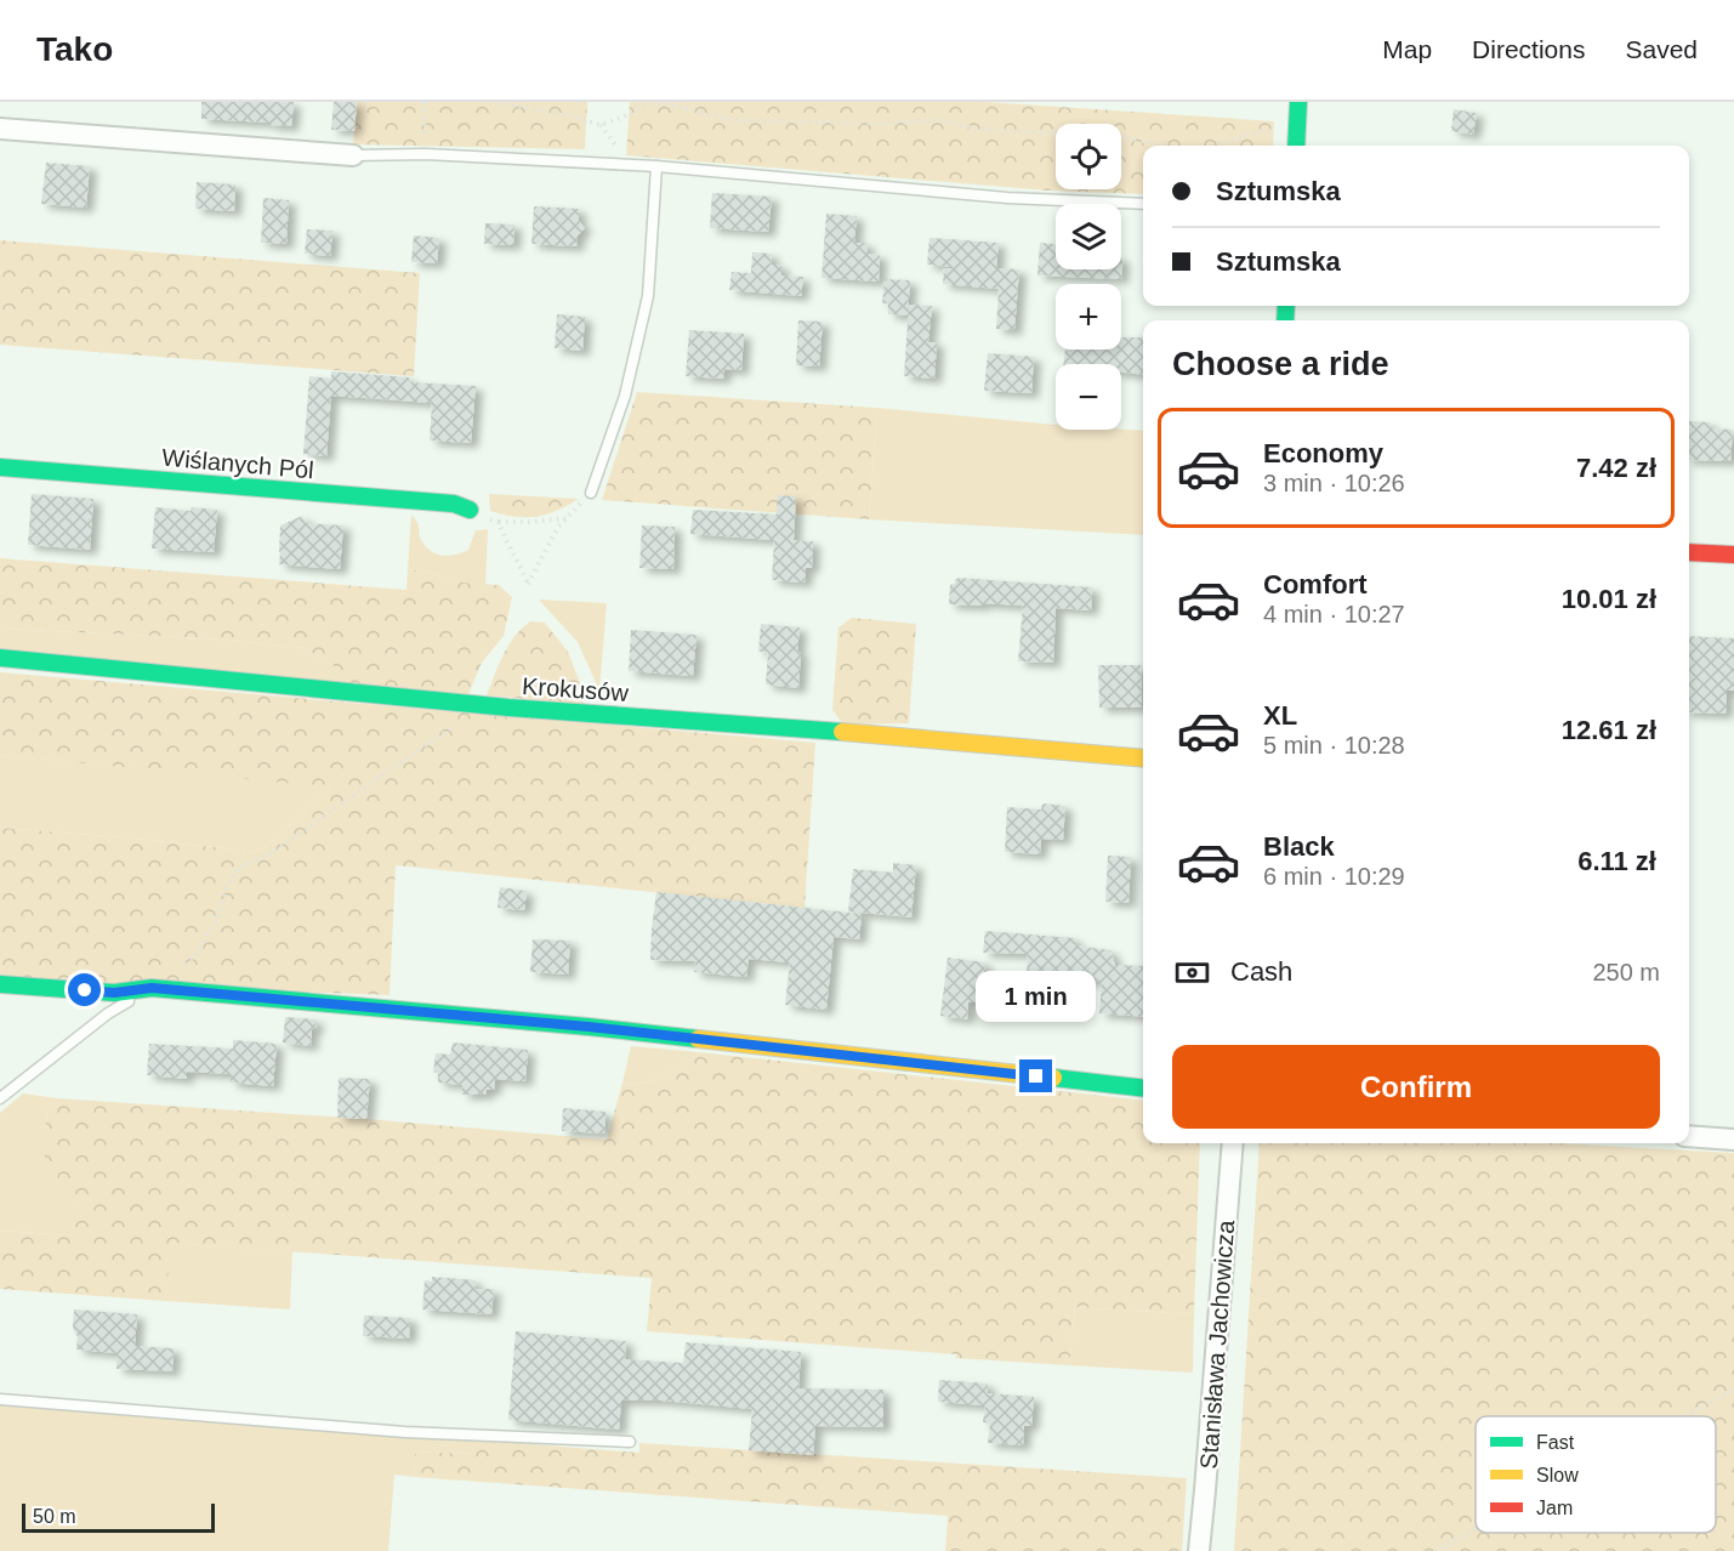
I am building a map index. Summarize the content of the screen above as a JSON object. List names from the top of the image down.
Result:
{
  "streets": {
    "street": ["Wiślanych Pól", "Krokusów", "Stanisława Jachowicza"]
  },
  "legend": ["Fast", "Slow", "Jam"],
  "scale_bar": "50 m",
  "page": {
    "header": "Tako",
    "nav": ["Map", "Directions", "Saved"],
    "map_buttons": ["+", "−"],
    "banner": ["Sztumska", "Sztumska"],
    "heading": "Choose a ride",
    "list": [
      {
        "name": "Economy",
        "note": "3 min · 10:26",
        "value": "7.42 zł"
      },
      {
        "name": "Comfort",
        "note": "4 min · 10:27",
        "value": "10.01 zł"
      },
      {
        "name": "XL",
        "note": "5 min · 10:28",
        "value": "12.61 zł"
      },
      {
        "name": "Black",
        "note": "6 min · 10:29",
        "value": "6.11 zł"
      }
    ],
    "pay": ["Cash", "250 m"],
    "bubble": "1 min",
    "buttons": "Confirm",
    "scale": "50 m"
  }
}
